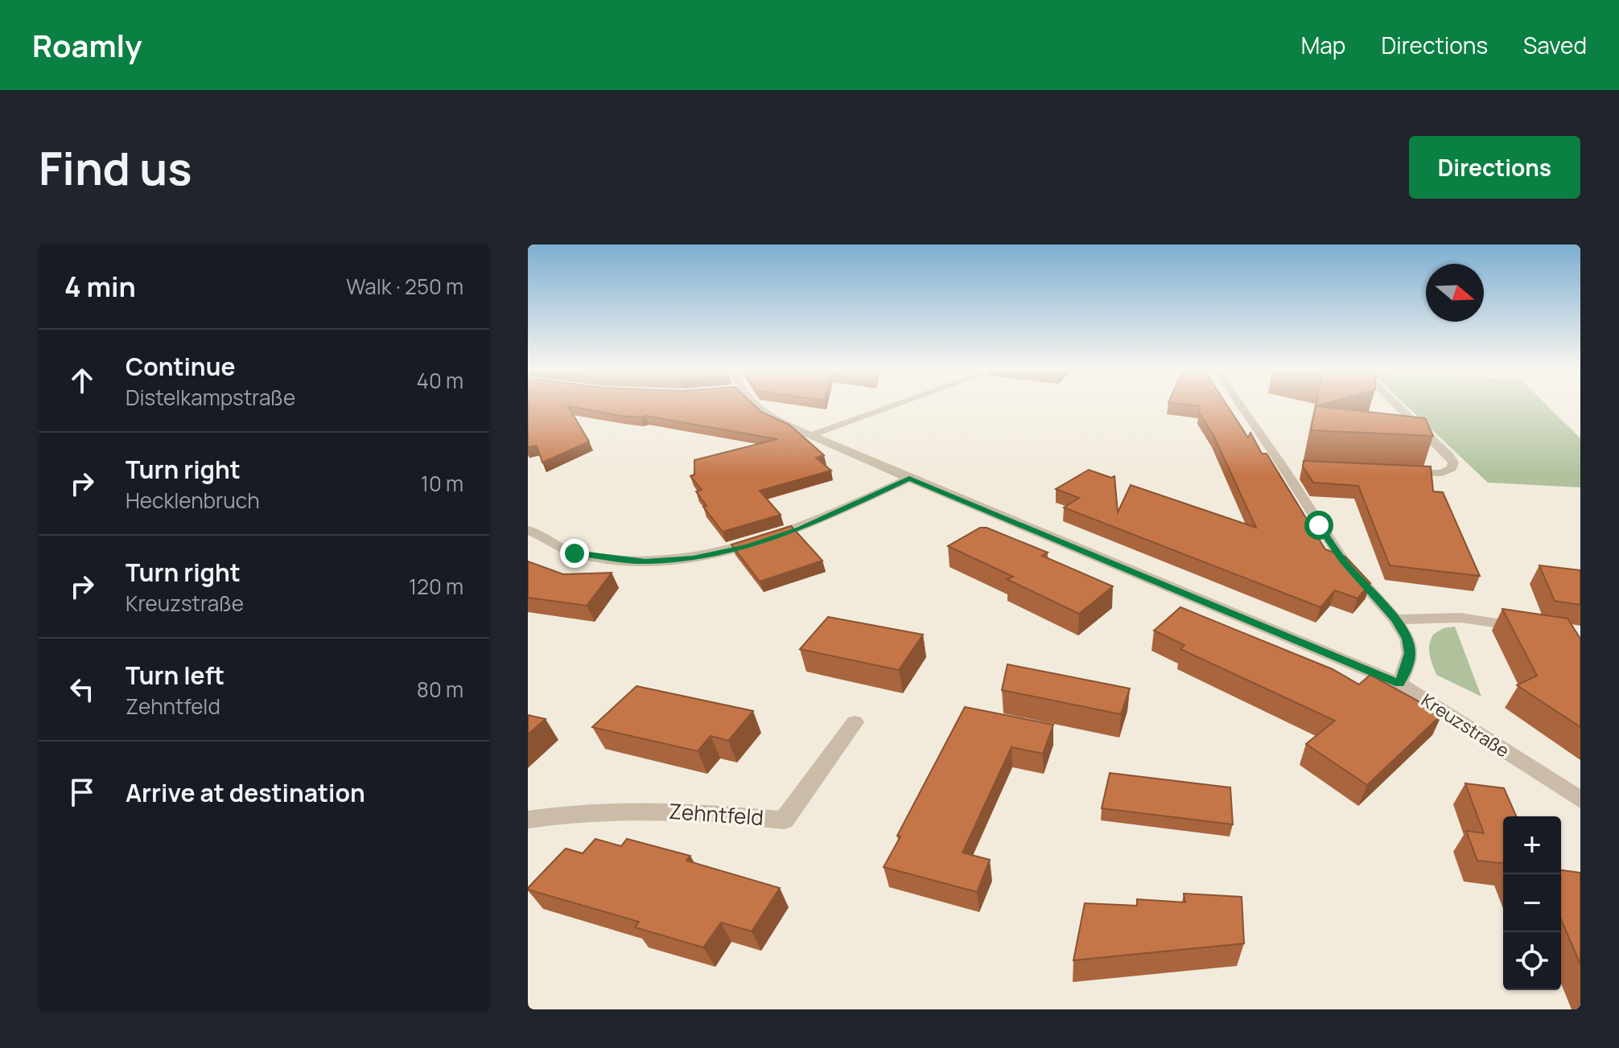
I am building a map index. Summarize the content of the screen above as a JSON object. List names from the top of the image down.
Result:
{
  "streets": {
    "street": ["Kreuzstraße", "Zehntfeld"]
  },
  "north": "right",
  "page": {
    "header": "Roamly",
    "nav": ["Map", "Directions", "Saved"],
    "buttons": "Directions",
    "title": "Find us",
    "heading": ["4 min", "Walk · 250 m"],
    "list": [
      ["Continue", "Distelkampstraße", "40 m"],
      ["Turn right", "Hecklenbruch", "10 m"],
      ["Turn right", "Kreuzstraße", "120 m"],
      ["Turn left", "Zehntfeld", "80 m"],
      "Arrive at destination"
    ],
    "map_buttons": ["+", "−"]
  }
}
